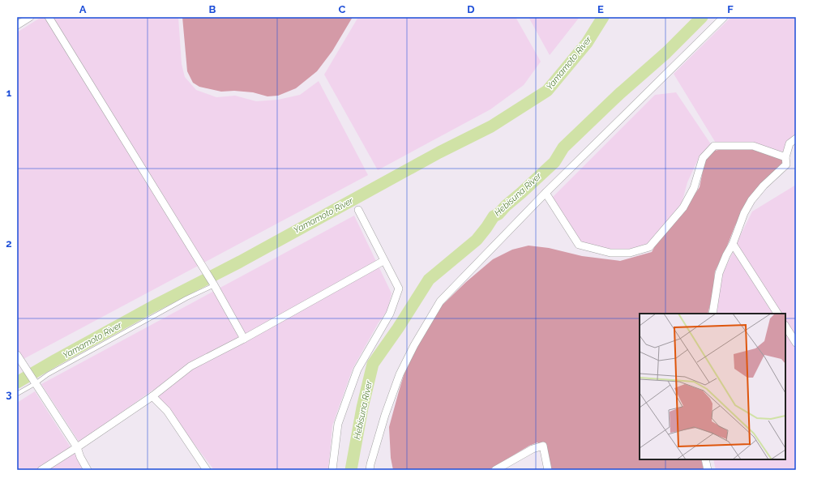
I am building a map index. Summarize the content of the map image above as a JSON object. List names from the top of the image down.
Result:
{
  "water": ["Yamamoto River", "Hebisuna River"],
  "grid": {
    "columns": [
      "A",
      "B",
      "C",
      "D",
      "E",
      "F"
    ],
    "rows": ["1", "2", "3"]
  }
}
